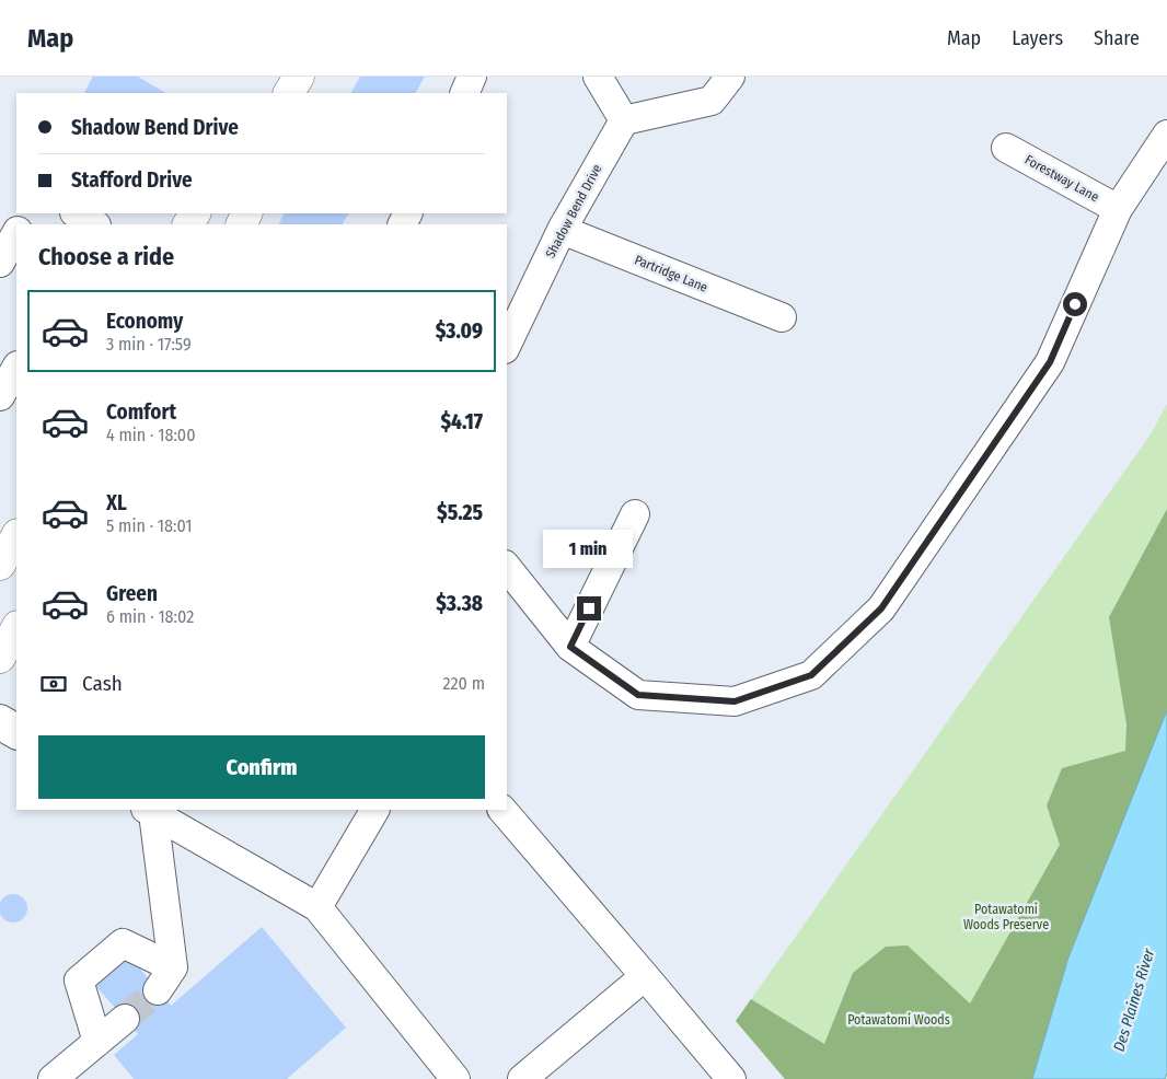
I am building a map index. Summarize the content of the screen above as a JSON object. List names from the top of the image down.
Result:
{
  "streets": {
    "street": ["Forestway Lane", "Shadow Bend Drive", "Partridge Lane"]
  },
  "crossings": [
    ["Shadow Bend Drive", "Partridge Lane"]
  ],
  "water": ["Des Plaines River"],
  "parks": ["Potawatomi Woods Preserve", "Potawatomi Woods"],
  "page": {
    "header": "Map",
    "nav": ["Map", "Layers", "Share"],
    "banner": ["Shadow Bend Drive", "Stafford Drive"],
    "heading": "Choose a ride",
    "list": [
      {
        "name": "Economy",
        "note": "3 min · 17:59",
        "value": "$3.09"
      },
      {
        "name": "Comfort",
        "note": "4 min · 18:00",
        "value": "$4.17"
      },
      {
        "name": "XL",
        "note": "5 min · 18:01",
        "value": "$5.25"
      },
      {
        "name": "Green",
        "note": "6 min · 18:02",
        "value": "$3.38"
      }
    ],
    "bubble": "1 min",
    "pay": ["Cash", "220 m"],
    "buttons": "Confirm"
  }
}
